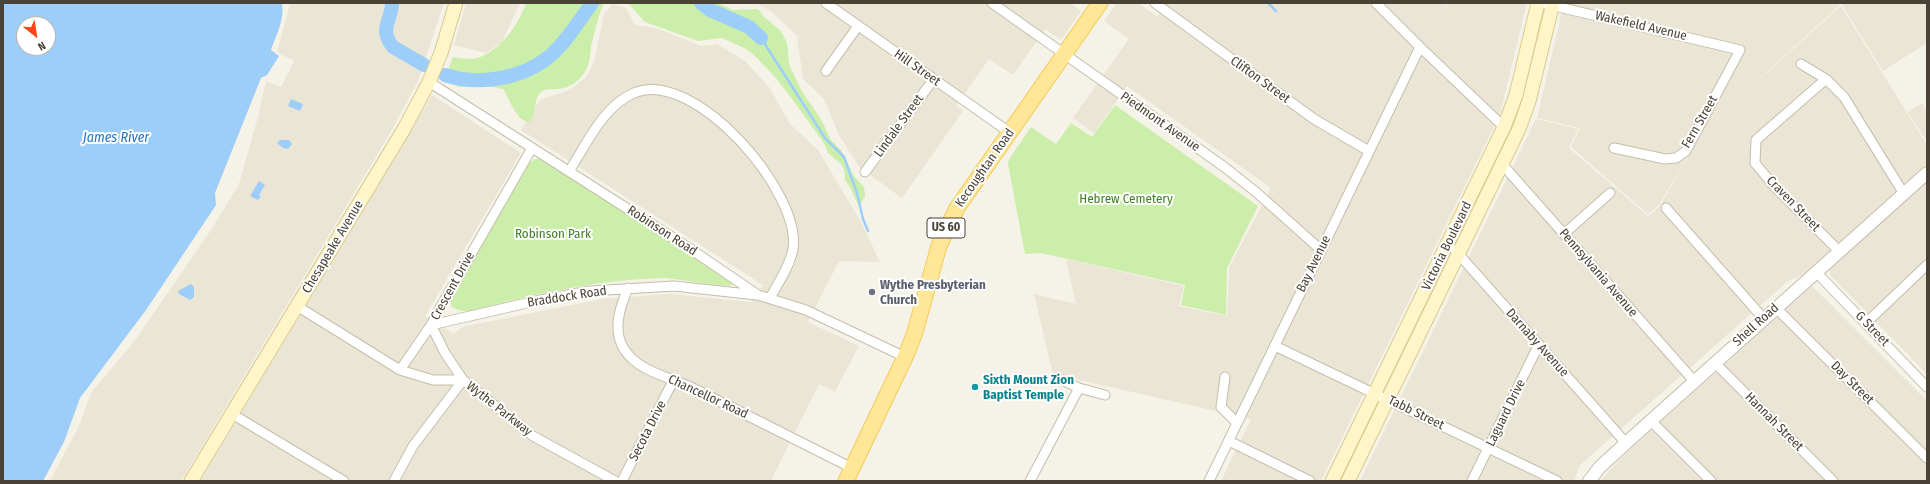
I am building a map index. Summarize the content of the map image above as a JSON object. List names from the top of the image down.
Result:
{
  "streets": {
    "main road": [
      "Kecoughtan Road",
      "US 60",
      "Victoria Boulevard",
      "Chesapeake Avenue"
    ],
    "street": [
      "Wakefield Avenue",
      "Hill Street",
      "Clifton Street",
      "Piedmont Avenue",
      "Fern Street",
      "Lindale Street",
      "Craven Street",
      "Robinson Road",
      "Bay Avenue",
      "Pennsylvania Avenue",
      "Crescent Drive",
      "Braddock Road",
      "Shell Road",
      "G Street",
      "Darnaby Avenue",
      "Day Street",
      "Chancellor Road",
      "Wythe Parkway",
      "Tabb Street",
      "Laguard Drive",
      "Hannah Street",
      "Secota Drive"
    ]
  },
  "crossings": [
    ["Wakefield Avenue", "Fern Street"],
    ["Wakefield Avenue", "Victoria Boulevard"],
    ["Hill Street", "Lindale Street"],
    ["Hill Street", "Kecoughtan Road"],
    ["Clifton Street", "Bay Avenue"],
    ["Piedmont Avenue", "Kecoughtan Road"],
    ["Piedmont Avenue", "Bay Avenue"],
    ["Kecoughtan Road", "Robinson Road"],
    ["Kecoughtan Road", "Chancellor Road"],
    ["Craven Street", "Shell Road"],
    ["Robinson Road", "Chesapeake Avenue"],
    ["Robinson Road", "Crescent Drive"],
    ["Robinson Road", "Braddock Road"],
    ["Victoria Boulevard", "Pennsylvania Avenue"],
    ["Victoria Boulevard", "Darnaby Avenue"],
    ["Victoria Boulevard", "Tabb Street"],
    ["Chesapeake Avenue", "Wythe Parkway"],
    ["Bay Avenue", "Tabb Street"],
    ["Pennsylvania Avenue", "Shell Road"],
    ["Crescent Drive", "Braddock Road"],
    ["Crescent Drive", "Wythe Parkway"],
    ["Braddock Road", "Chancellor Road"],
    ["Shell Road", "G Street"],
    ["Shell Road", "Darnaby Avenue"],
    ["Shell Road", "Day Street"],
    ["Shell Road", "Hannah Street"],
    ["Darnaby Avenue", "Laguard Drive"],
    ["Chancellor Road", "Secota Drive"],
    ["Tabb Street", "Laguard Drive"]
  ],
  "water": ["James River"],
  "parks": ["Hebrew Cemetery", "Robinson Park"],
  "places": ["Wythe Presbyterian Church", "Sixth Mount Zion Baptist Temple"],
  "north": "bottom right"
}
